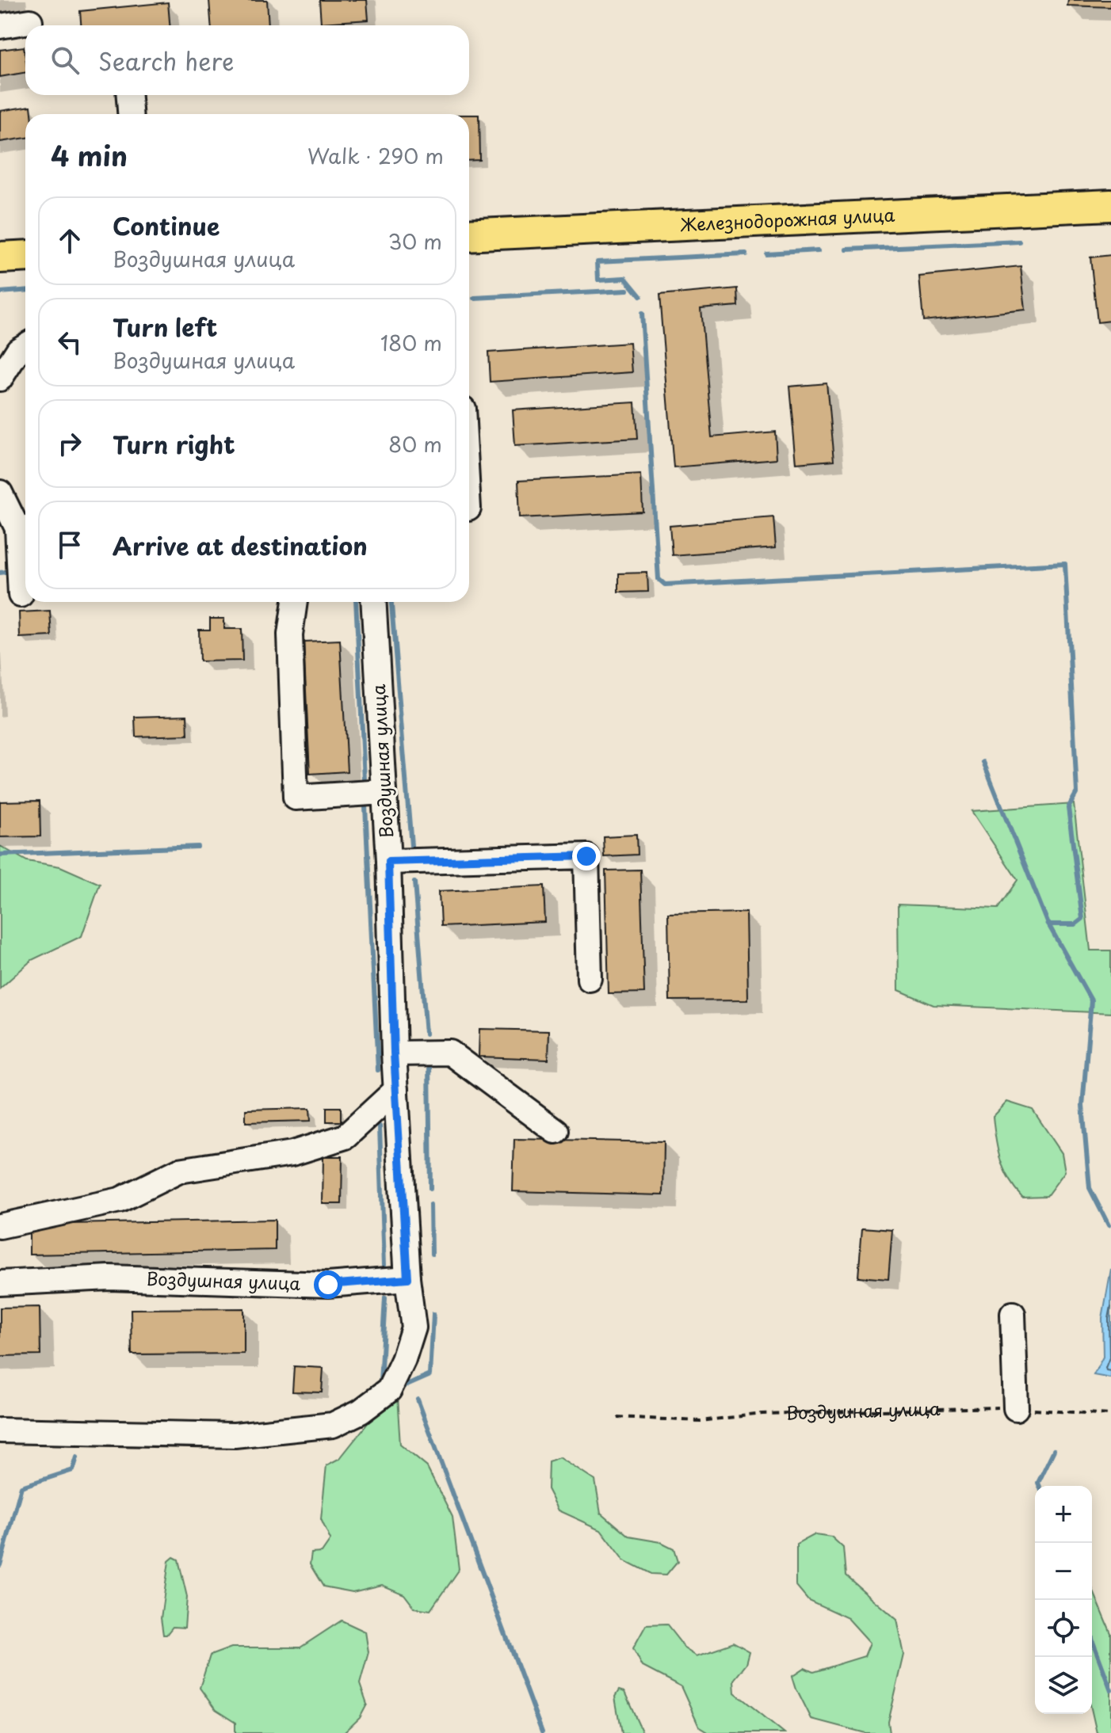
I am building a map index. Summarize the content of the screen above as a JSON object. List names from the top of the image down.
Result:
{
  "streets": {
    "main road": ["Железнодорожная улица"],
    "street": ["Воздушная улица"]
  },
  "page": {
    "search": "Search here",
    "heading": ["4 min", "Walk · 290 m"],
    "list": [
      ["Continue", "Воздушная улица", "30 m"],
      ["Turn left", "Воздушная улица", "180 m"],
      ["Turn right", "80 m"],
      "Arrive at destination"
    ],
    "map_buttons": ["+", "−"]
  }
}
